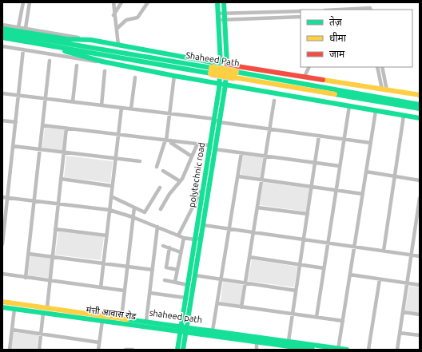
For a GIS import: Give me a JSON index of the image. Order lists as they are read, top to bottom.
{
  "streets": {
    "main road": [
      "Shaheed Path",
      "polytechnic road",
      "मंत्ती आवास रोड",
      "shaheed path"
    ]
  },
  "crossings": [
    ["polytechnic road", "मंत्ती आवास रोड"],
    ["polytechnic road", "shaheed path"],
    ["मंत्ती आवास रोड", "shaheed path"]
  ],
  "legend": ["तेज़", "धीमा", "जाम"]
}
